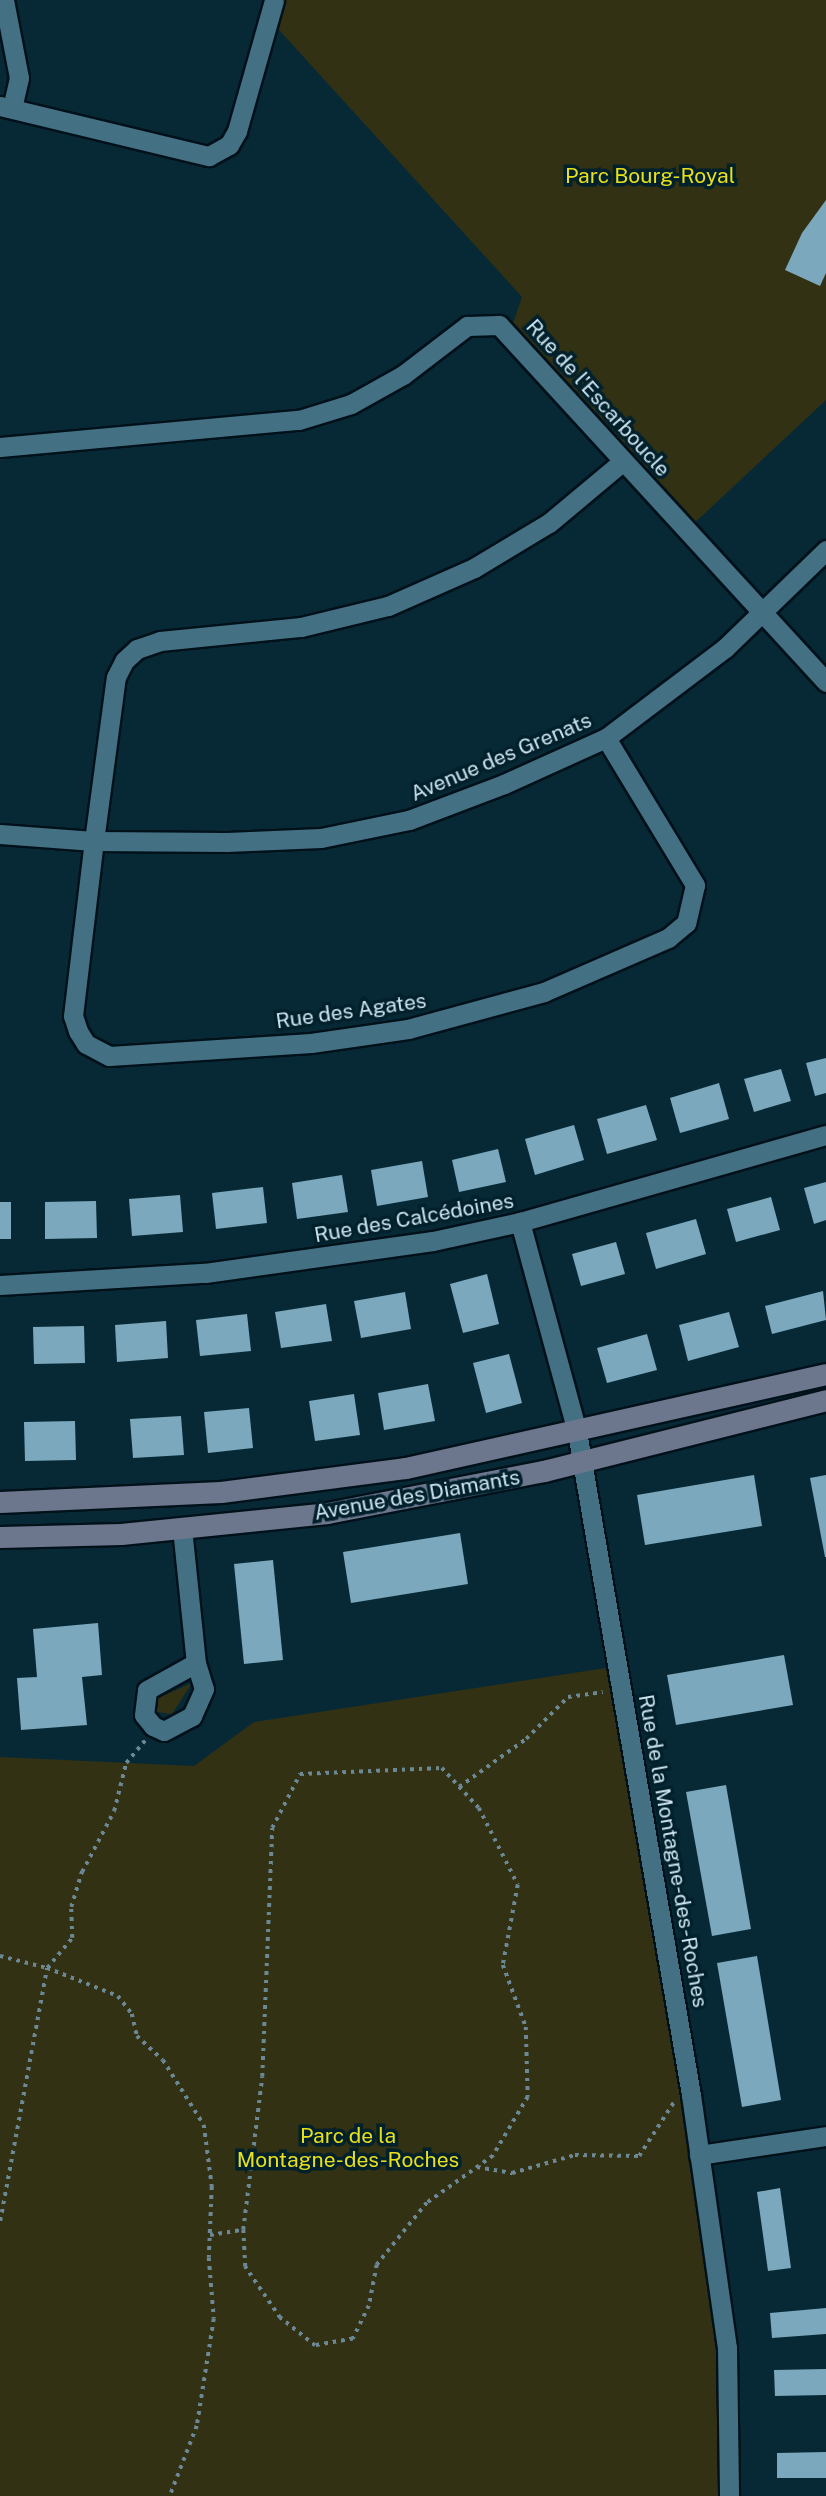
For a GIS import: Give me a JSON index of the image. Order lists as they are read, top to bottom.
{
  "streets": {
    "street": [
      "Rue de l'Escarboucle",
      "Avenue des Grenats",
      "Rue des Agates",
      "Rue des Calcédoines",
      "Avenue des Diamants",
      "Rue de la Montagne-des-Roches"
    ]
  },
  "crossings": [
    ["Rue de l'Escarboucle", "Avenue des Grenats"],
    ["Avenue des Grenats", "Rue des Agates"],
    ["Rue des Calcédoines", "Rue de la Montagne-des-Roches"],
    ["Avenue des Diamants", "Rue de la Montagne-des-Roches"]
  ],
  "parks": ["Parc Bourg-Royal", "Parc de la Montagne-des-Roches"]
}
